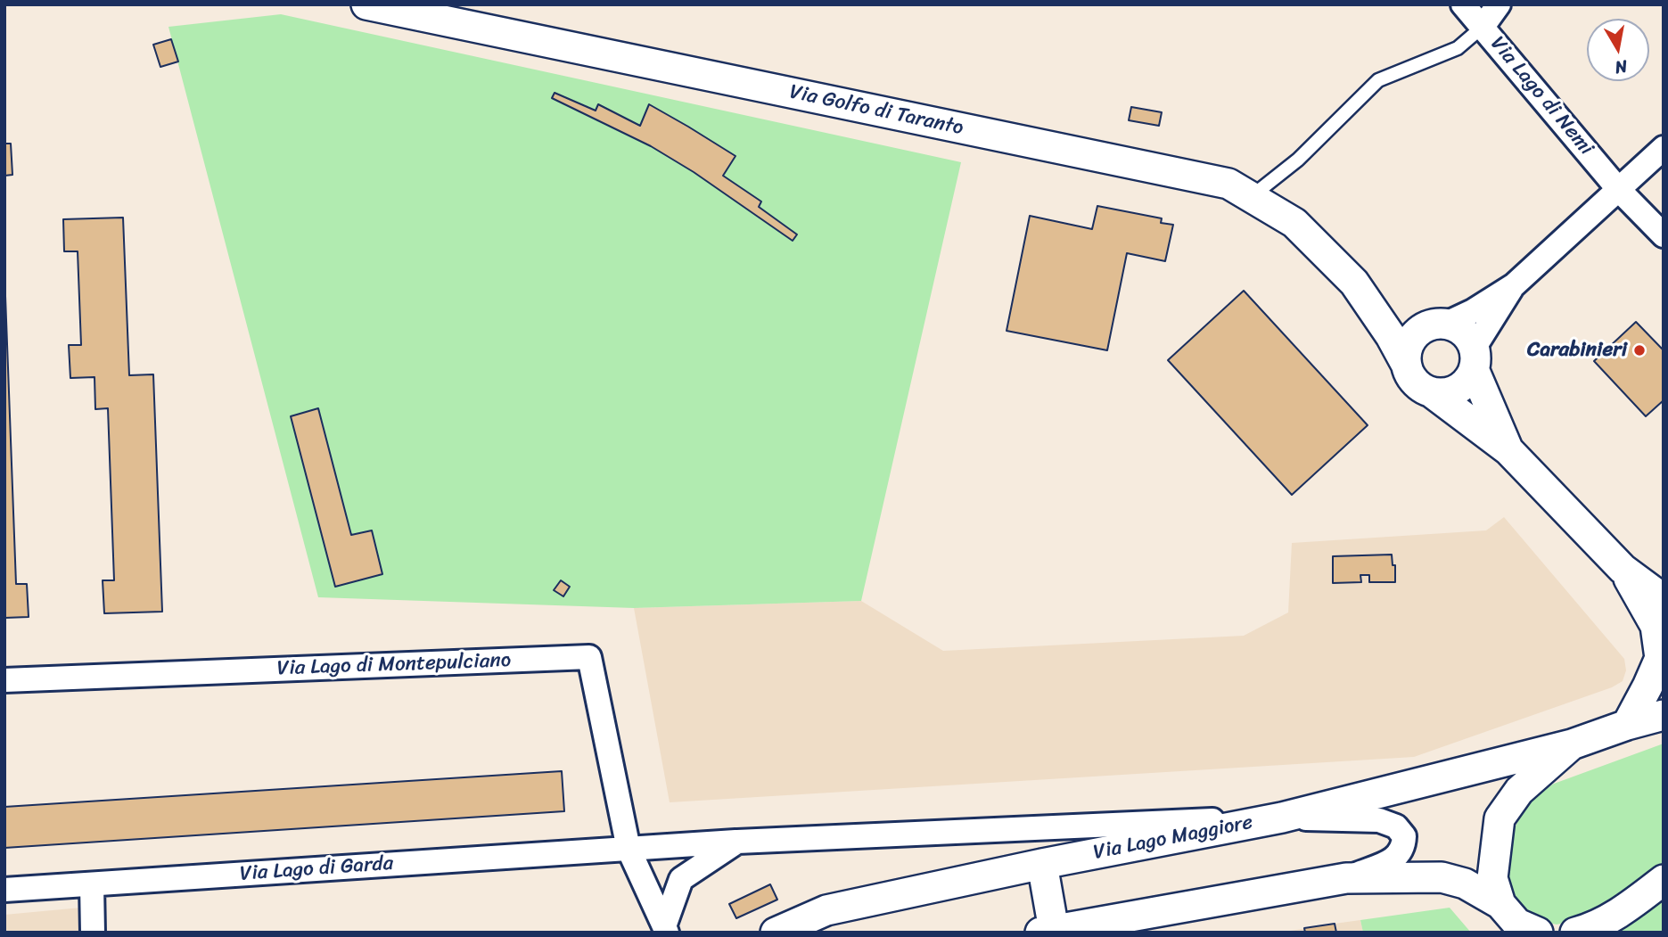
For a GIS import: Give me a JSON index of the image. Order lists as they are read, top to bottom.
{
  "streets": {
    "street": [
      "Via Lago di Nemi",
      "Via Golfo di Taranto",
      "Via Lago di Montepulciano",
      "Via Lago Maggiore",
      "Via Lago di Garda"
    ]
  },
  "crossings": [
    ["Via Lago di Montepulciano", "Via Lago di Garda"],
    ["Via Lago Maggiore", "Via Lago di Garda"]
  ],
  "places": ["Carabinieri"],
  "north": "bottom"
}
